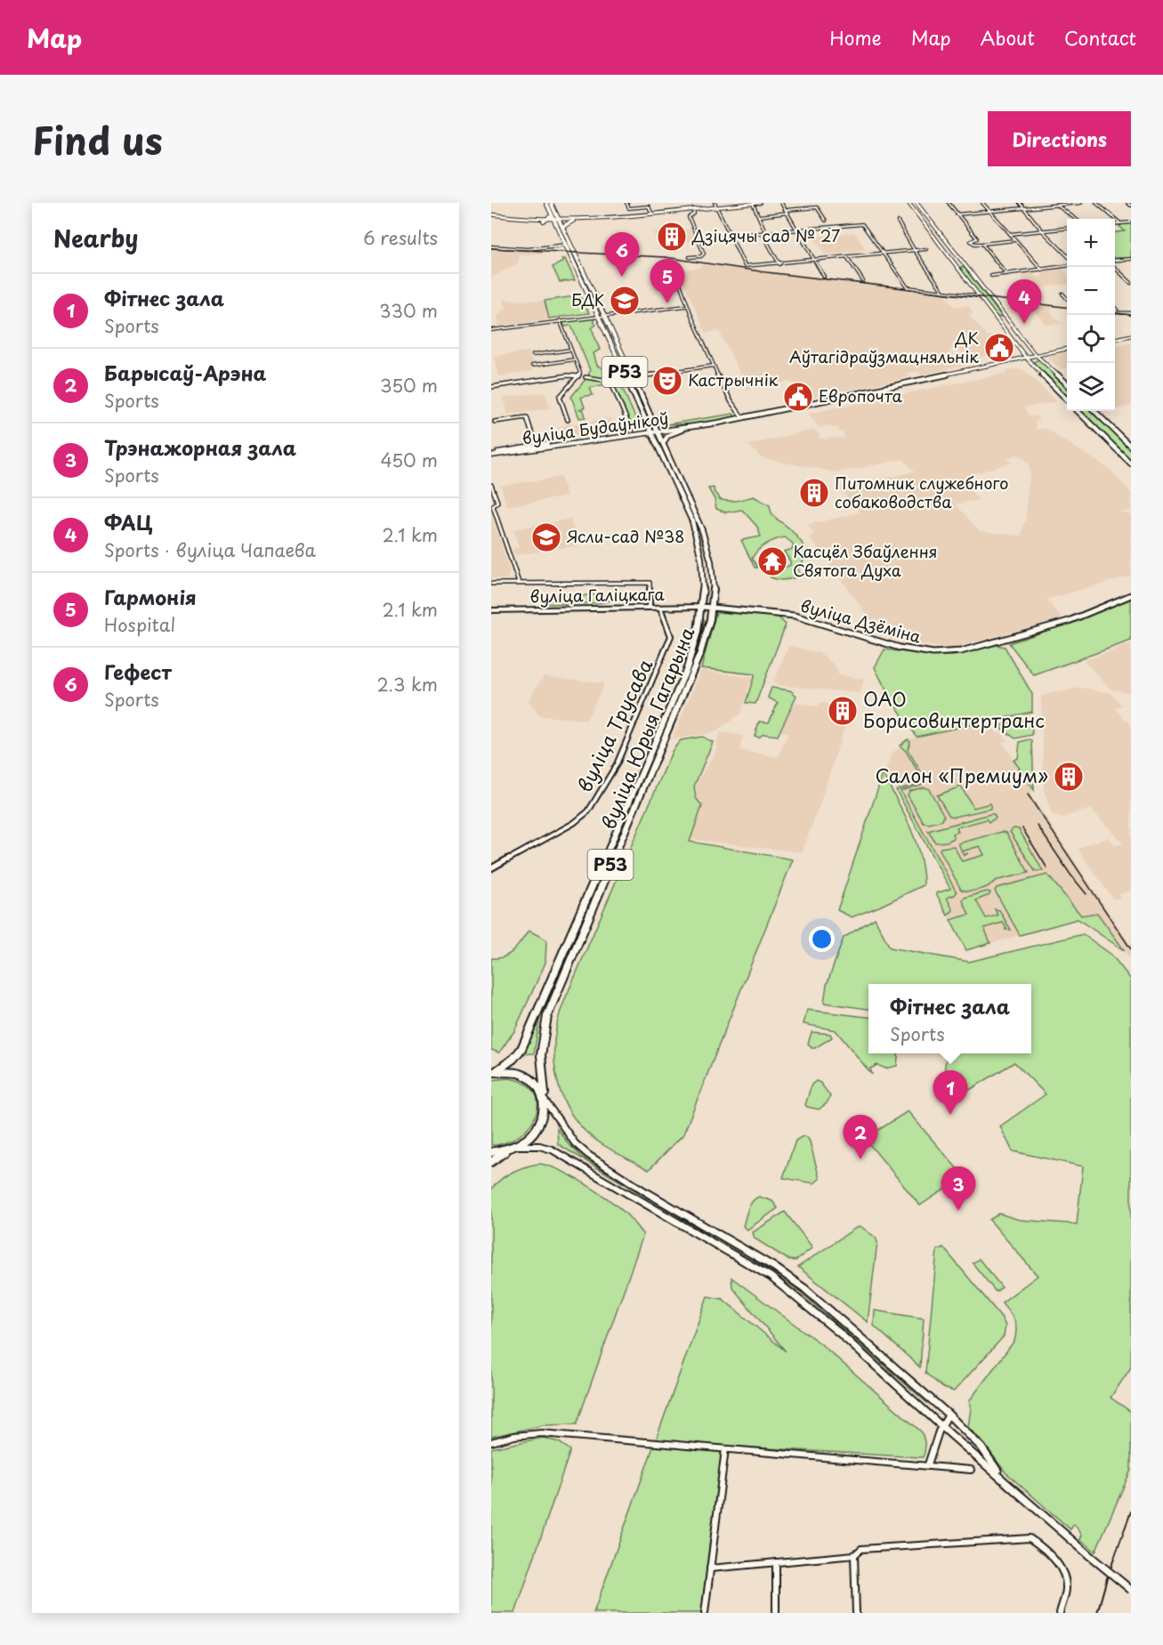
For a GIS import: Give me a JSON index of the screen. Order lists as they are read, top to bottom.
{
  "streets": {
    "main road": [
      "Р53",
      "вуліца Будаўнікоў",
      "вуліца Дзёміна",
      "вуліца Юрыя Гагарына"
    ],
    "street": ["вуліца Галіцкага", "вуліца Трусава"]
  },
  "crossings": [
    ["вуліца Будаўнікоў", "вуліца Юрыя Гагарына"],
    ["вуліца Галіцкага", "вуліца Дзёміна"],
    ["вуліца Галіцкага", "вуліца Трусава"],
    ["вуліца Галіцкага", "вуліца Юрыя Гагарына"],
    ["вуліца Дзёміна", "вуліца Юрыя Гагарына"]
  ],
  "places": {
    "building": [
      "Дзіцячы сад № 27",
      "Питомник служебного собаководства",
      "ОАО Борисовинтертранс",
      "Салон «Премиум»"
    ],
    "school or university": ["БДК", "Ясли-сад №38"],
    "public building": ["ДК Аўтагідраўзмацняльнік", "Европочта"],
    "theatre": ["Кастрычнік"],
    "temple": ["Касцёл Збаўлення Святога Духа"]
  },
  "page": {
    "header": "Map",
    "nav": [
      "Home",
      "Map",
      "About",
      "Contact"
    ],
    "title": "Find us",
    "buttons": "Directions",
    "heading": ["Nearby", "6 results"],
    "map_buttons": ["+", "−"],
    "pins": [
      "6",
      "5",
      "4",
      "1",
      "2",
      "3"
    ],
    "list": [
      {
        "mark": "1",
        "name": "Фітнес зала",
        "note": "Sports",
        "value": "330 m"
      },
      {
        "mark": "2",
        "name": "Барысаў-Арэна",
        "note": "Sports",
        "value": "350 m"
      },
      {
        "mark": "3",
        "name": "Трэнажорная зала",
        "note": "Sports",
        "value": "450 m"
      },
      {
        "mark": "4",
        "name": "ФАЦ",
        "note": "Sports · вуліца Чапаева",
        "value": "2.1 km"
      },
      {
        "mark": "5",
        "name": "Гармонія",
        "note": "Hospital",
        "value": "2.1 km"
      },
      {
        "mark": "6",
        "name": "Гефест",
        "note": "Sports",
        "value": "2.3 km"
      }
    ],
    "popup": ["Фітнес зала", "Sports"]
  }
}
